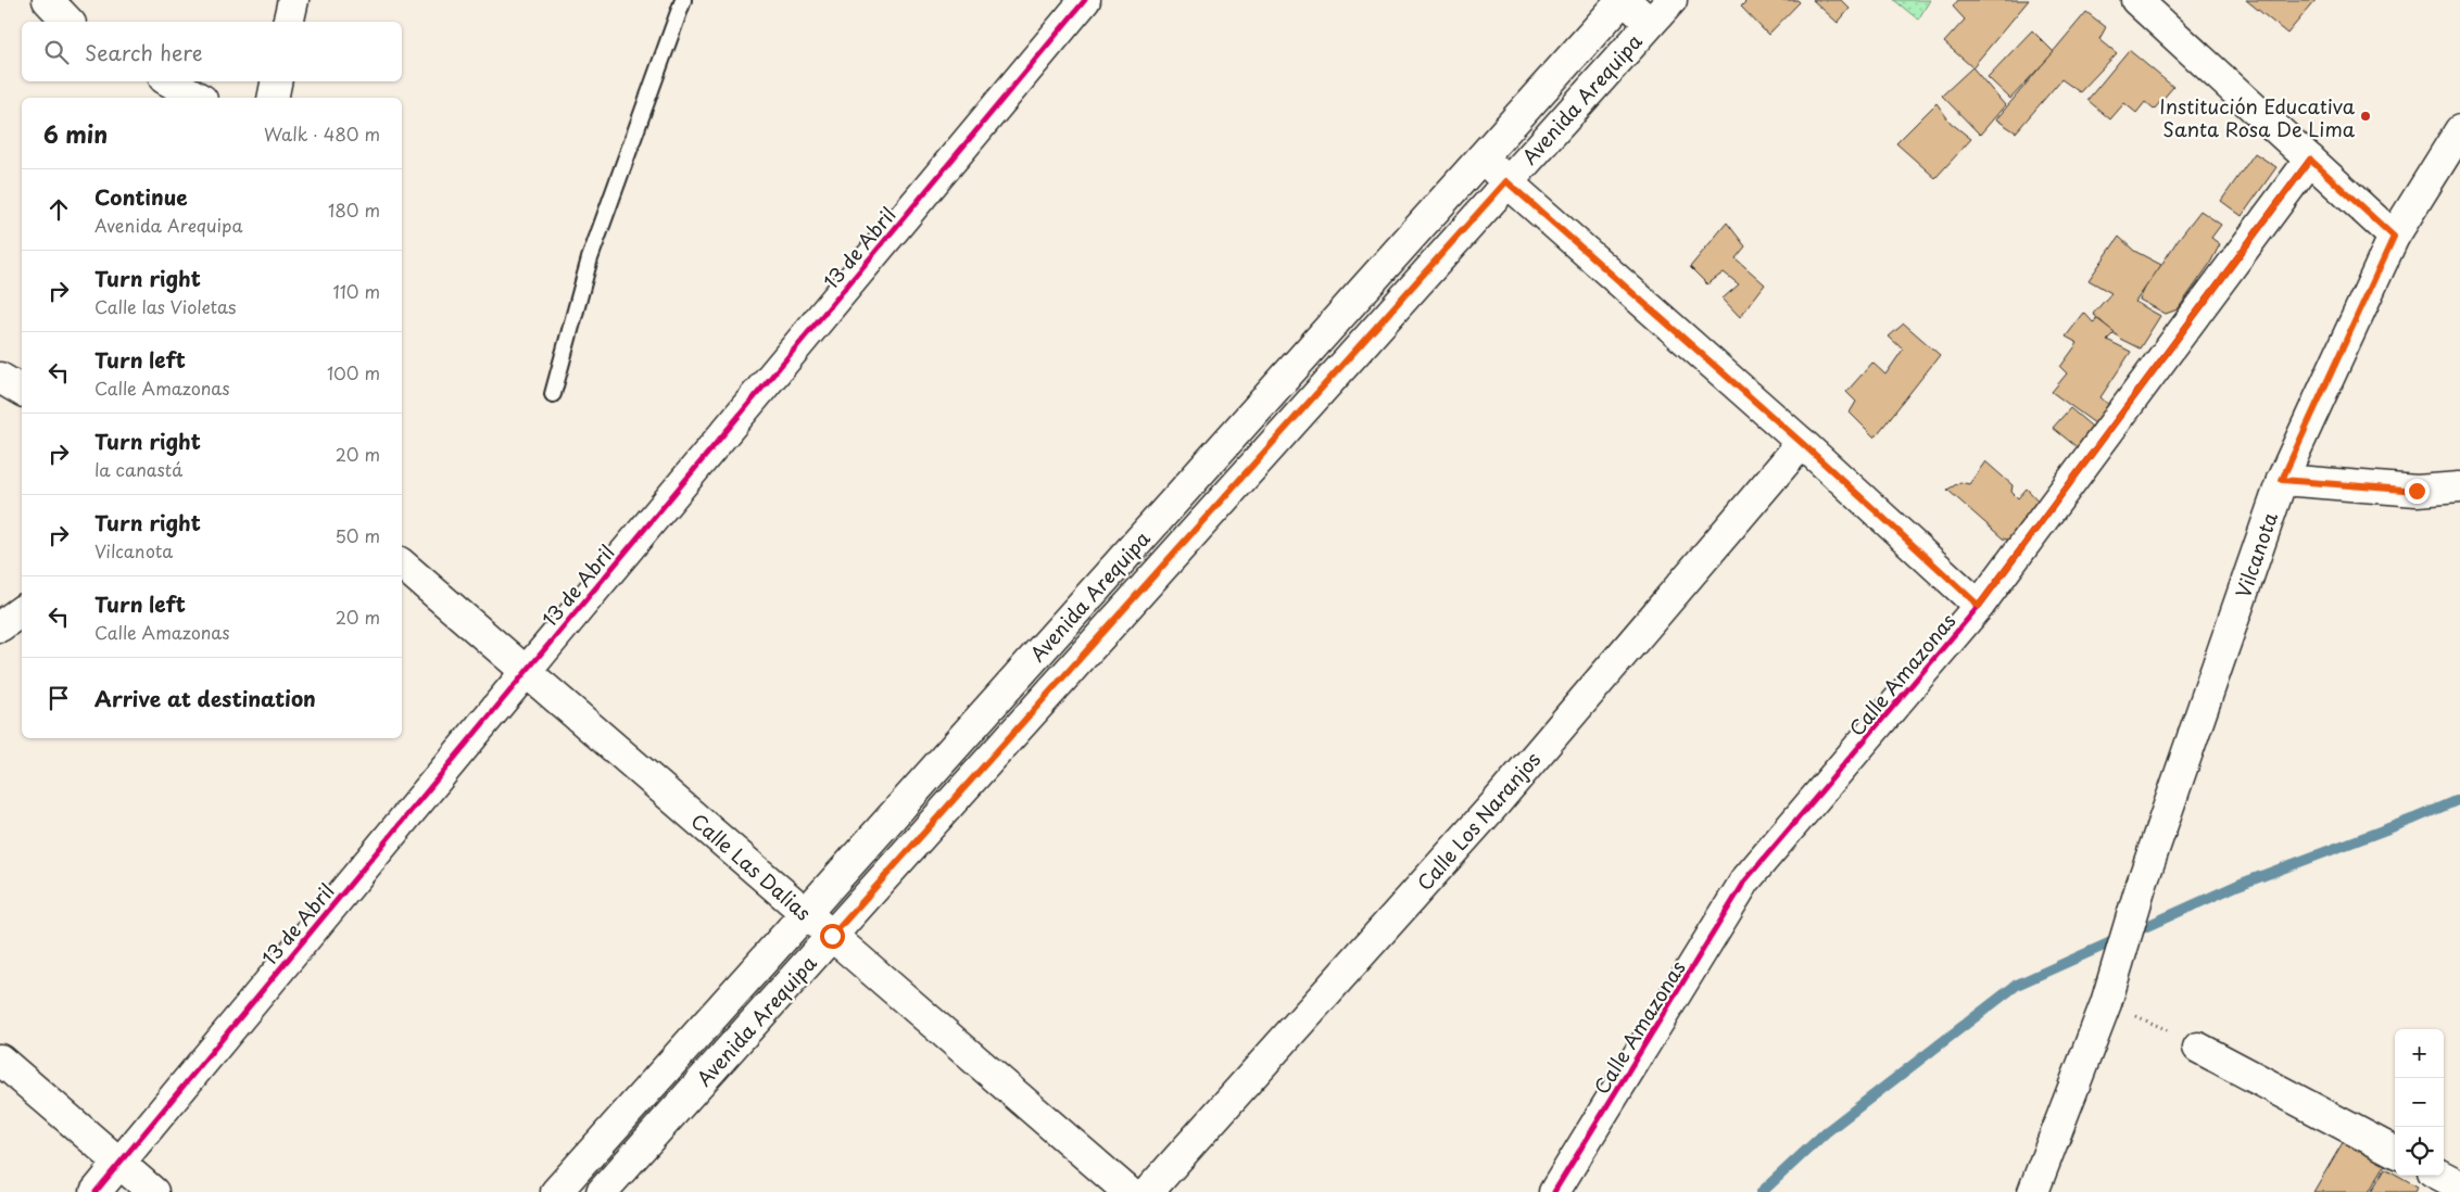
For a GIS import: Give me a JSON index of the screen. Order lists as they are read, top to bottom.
{
  "streets": {
    "street": [
      "Avenida Arequipa",
      "13 de Abril",
      "Vilcanota",
      "Calle Amazonas",
      "Calle Los Naranjos",
      "Calle Las Dalias"
    ]
  },
  "crossings": [
    ["Avenida Arequipa", "Calle Las Dalias"],
    ["13 de Abril", "Calle Las Dalias"]
  ],
  "places": ["Institución Educativa Santa Rosa De Lima"],
  "page": {
    "search": "Search here",
    "heading": ["6 min", "Walk · 480 m"],
    "list": [
      ["Continue", "Avenida Arequipa", "180 m"],
      ["Turn right", "Calle las Violetas", "110 m"],
      ["Turn left", "Calle Amazonas", "100 m"],
      ["Turn right", "la canastá", "20 m"],
      ["Turn right", "Vilcanota", "50 m"],
      ["Turn left", "Calle Amazonas", "20 m"],
      "Arrive at destination"
    ],
    "map_buttons": ["+", "−"]
  }
}
